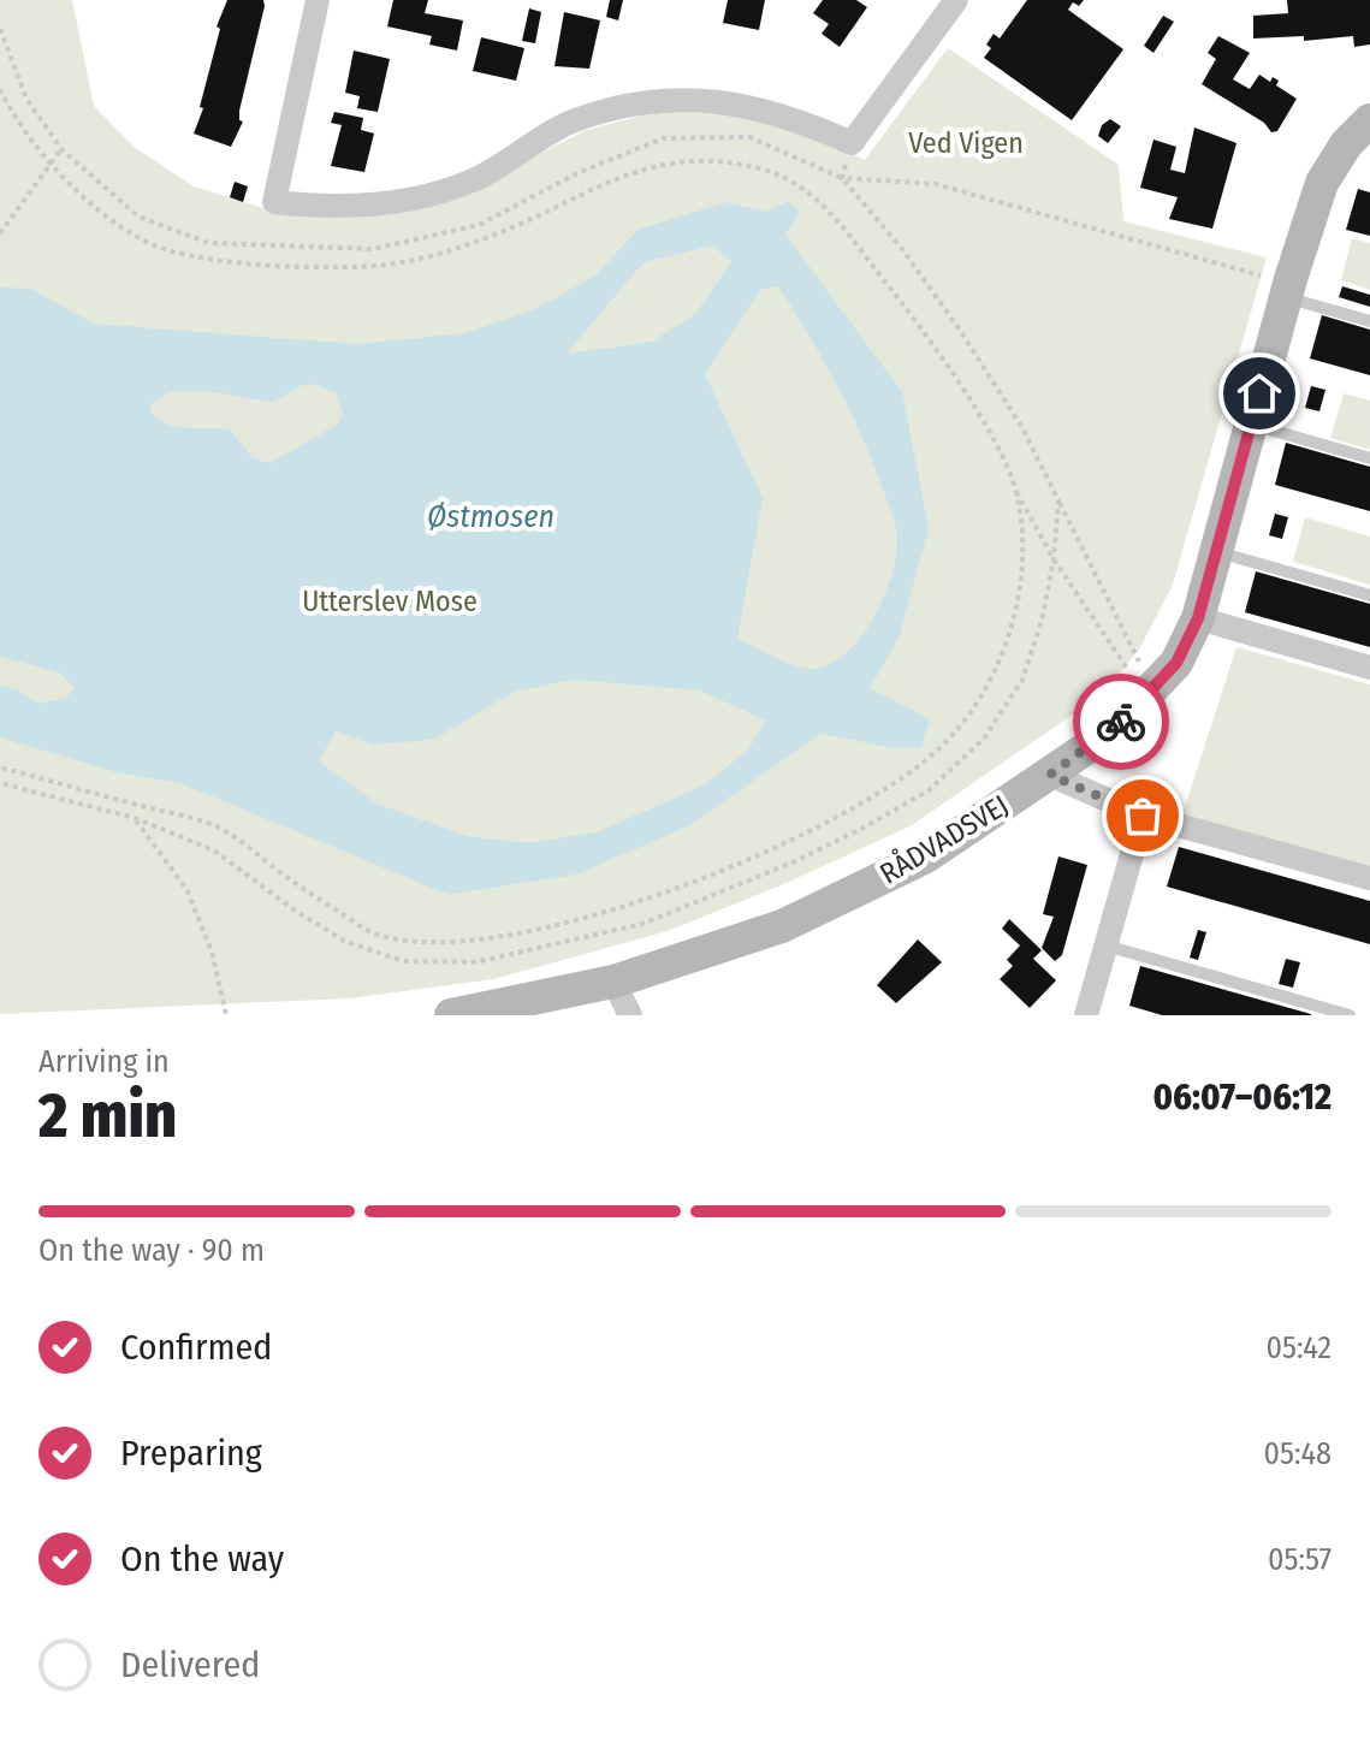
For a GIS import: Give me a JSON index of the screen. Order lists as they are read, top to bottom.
{
  "streets": {
    "street": ["RÅDVADSVEJ"]
  },
  "water": ["Østmosen"],
  "parks": ["Ved Vigen", "Utterslev Mose"],
  "page": {
    "heading": ["2 min", "Arriving in", "06:07–06:12"],
    "bar": "On the way · 90 m",
    "list": [
      ["Confirmed", "05:42"],
      ["Preparing", "05:48"],
      ["On the way", "05:57"],
      "Delivered"
    ]
  }
}
